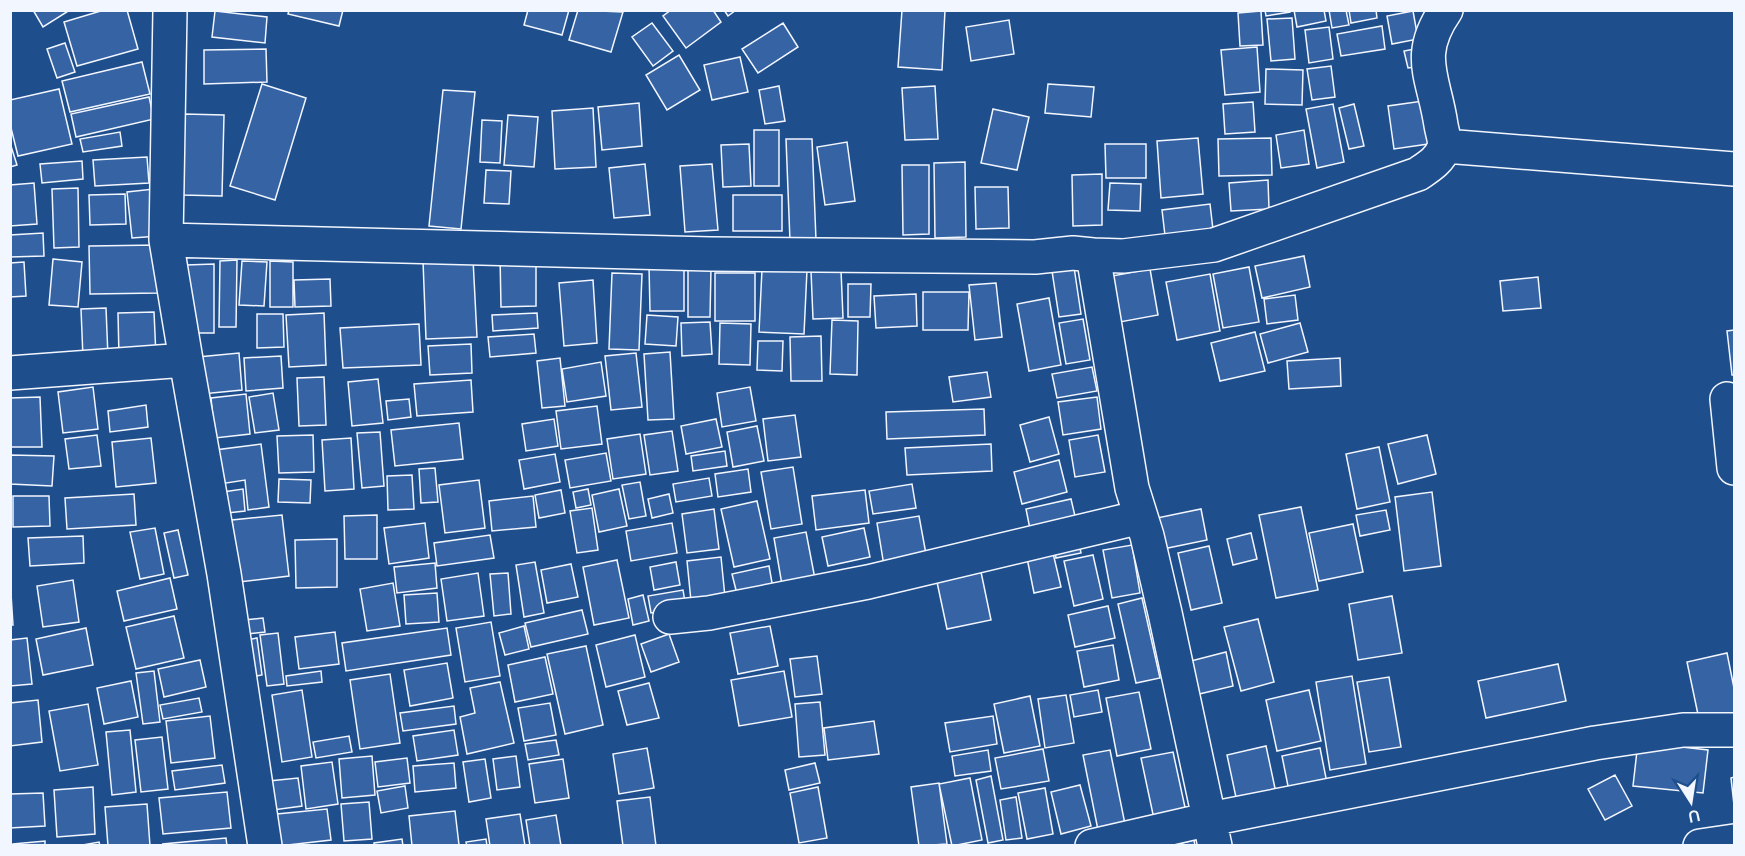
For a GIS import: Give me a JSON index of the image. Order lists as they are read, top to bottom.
{
  "north": "bottom"
}
